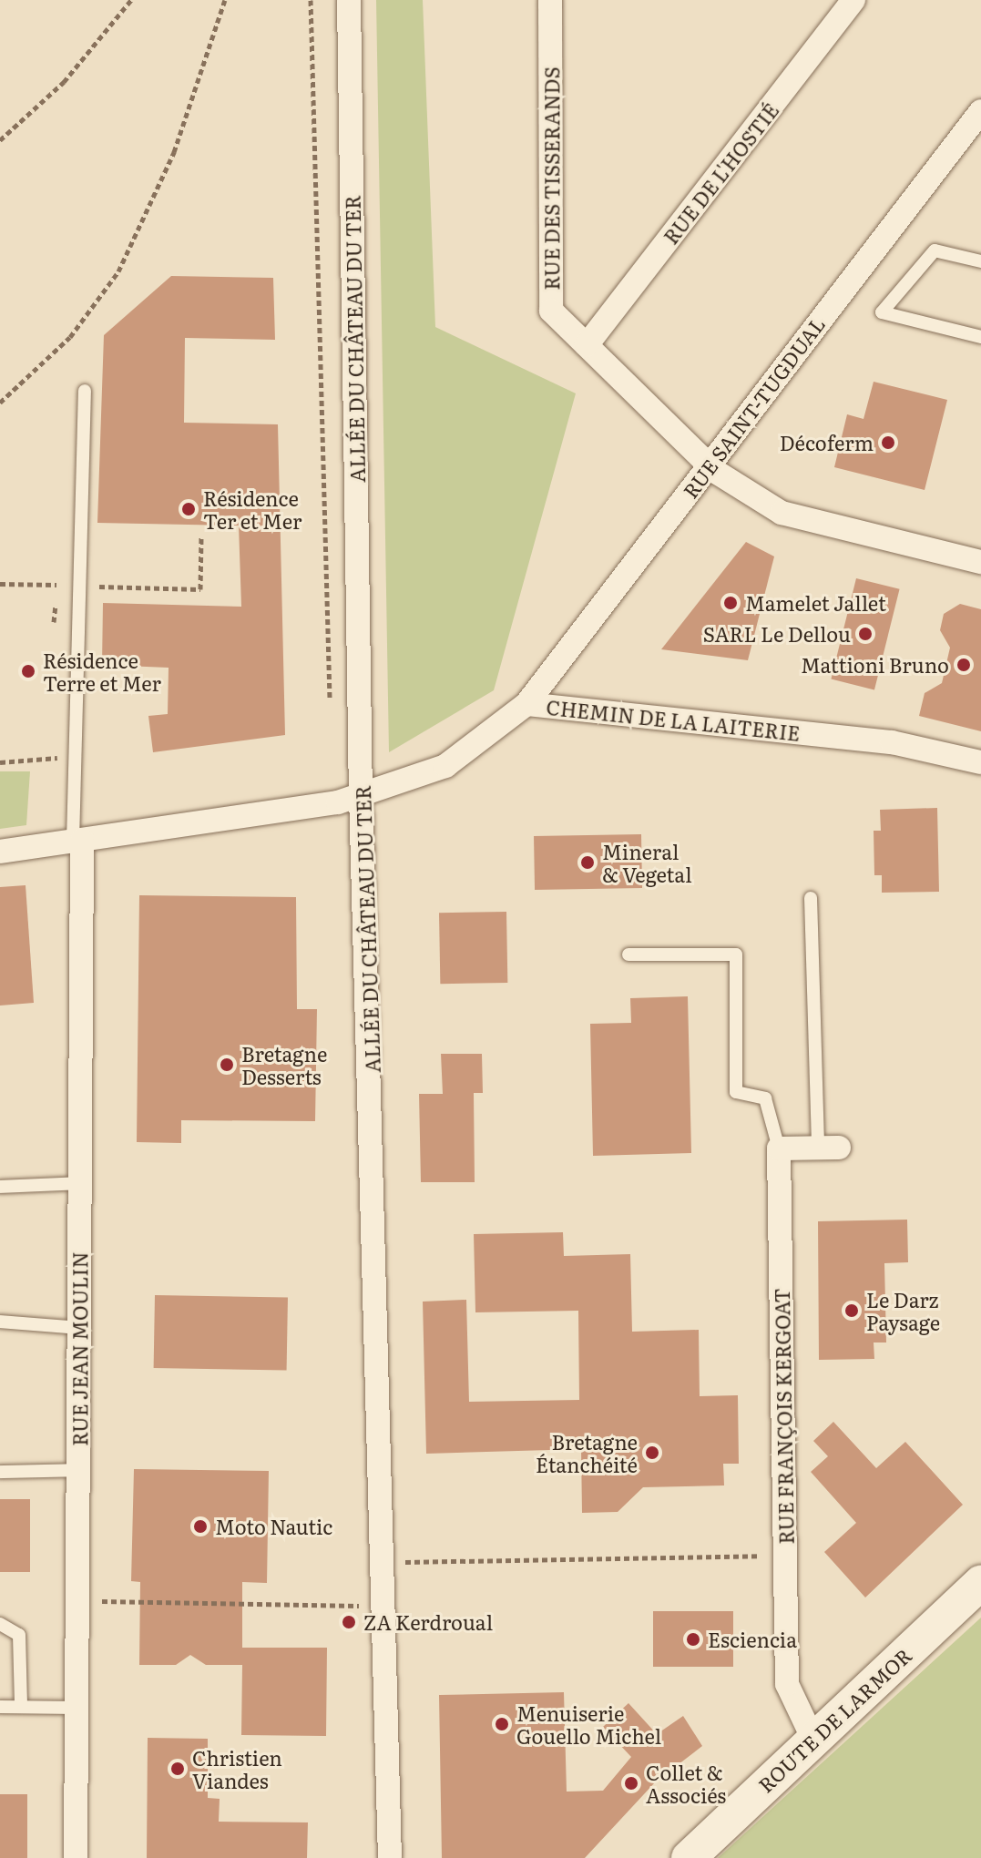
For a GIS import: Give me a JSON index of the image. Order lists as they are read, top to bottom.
{
  "streets": {
    "main road": ["ROUTE DE LARMOR"],
    "street": [
      "RUE DE L'HOSTIÉ",
      "RUE DES TISSERANDS",
      "ALLÉE DU CHÂTEAU DU TER",
      "RUE SAINT-TUGDUAL",
      "CHEMIN DE LA LAITERIE",
      "RUE JEAN MOULIN",
      "RUE FRANÇOIS KERGOAT"
    ]
  },
  "crossings": [
    ["RUE DE L'HOSTIÉ", "RUE DES TISSERANDS"],
    ["RUE DES TISSERANDS", "RUE SAINT-TUGDUAL"],
    ["ALLÉE DU CHÂTEAU DU TER", "CHEMIN DE LA LAITERIE"],
    ["RUE SAINT-TUGDUAL", "CHEMIN DE LA LAITERIE"],
    ["CHEMIN DE LA LAITERIE", "RUE JEAN MOULIN"],
    ["RUE FRANÇOIS KERGOAT", "ROUTE DE LARMOR"]
  ],
  "places": [
    "Décoferm",
    "Résidence Ter et Mer",
    "Mamelet Jallet",
    "SARL Le Dellou",
    "Mattioni Bruno",
    "Résidence Terre et Mer",
    "Mineral & Vegetal",
    "Bretagne Desserts",
    "Le Darz Paysage",
    "Bretagne Étanchéité",
    "Moto Nautic",
    "ZA Kerdroual",
    "Esciencia",
    "Menuiserie Gouello Michel",
    "Christien Viandes",
    "Collet & Associés"
  ]
}
